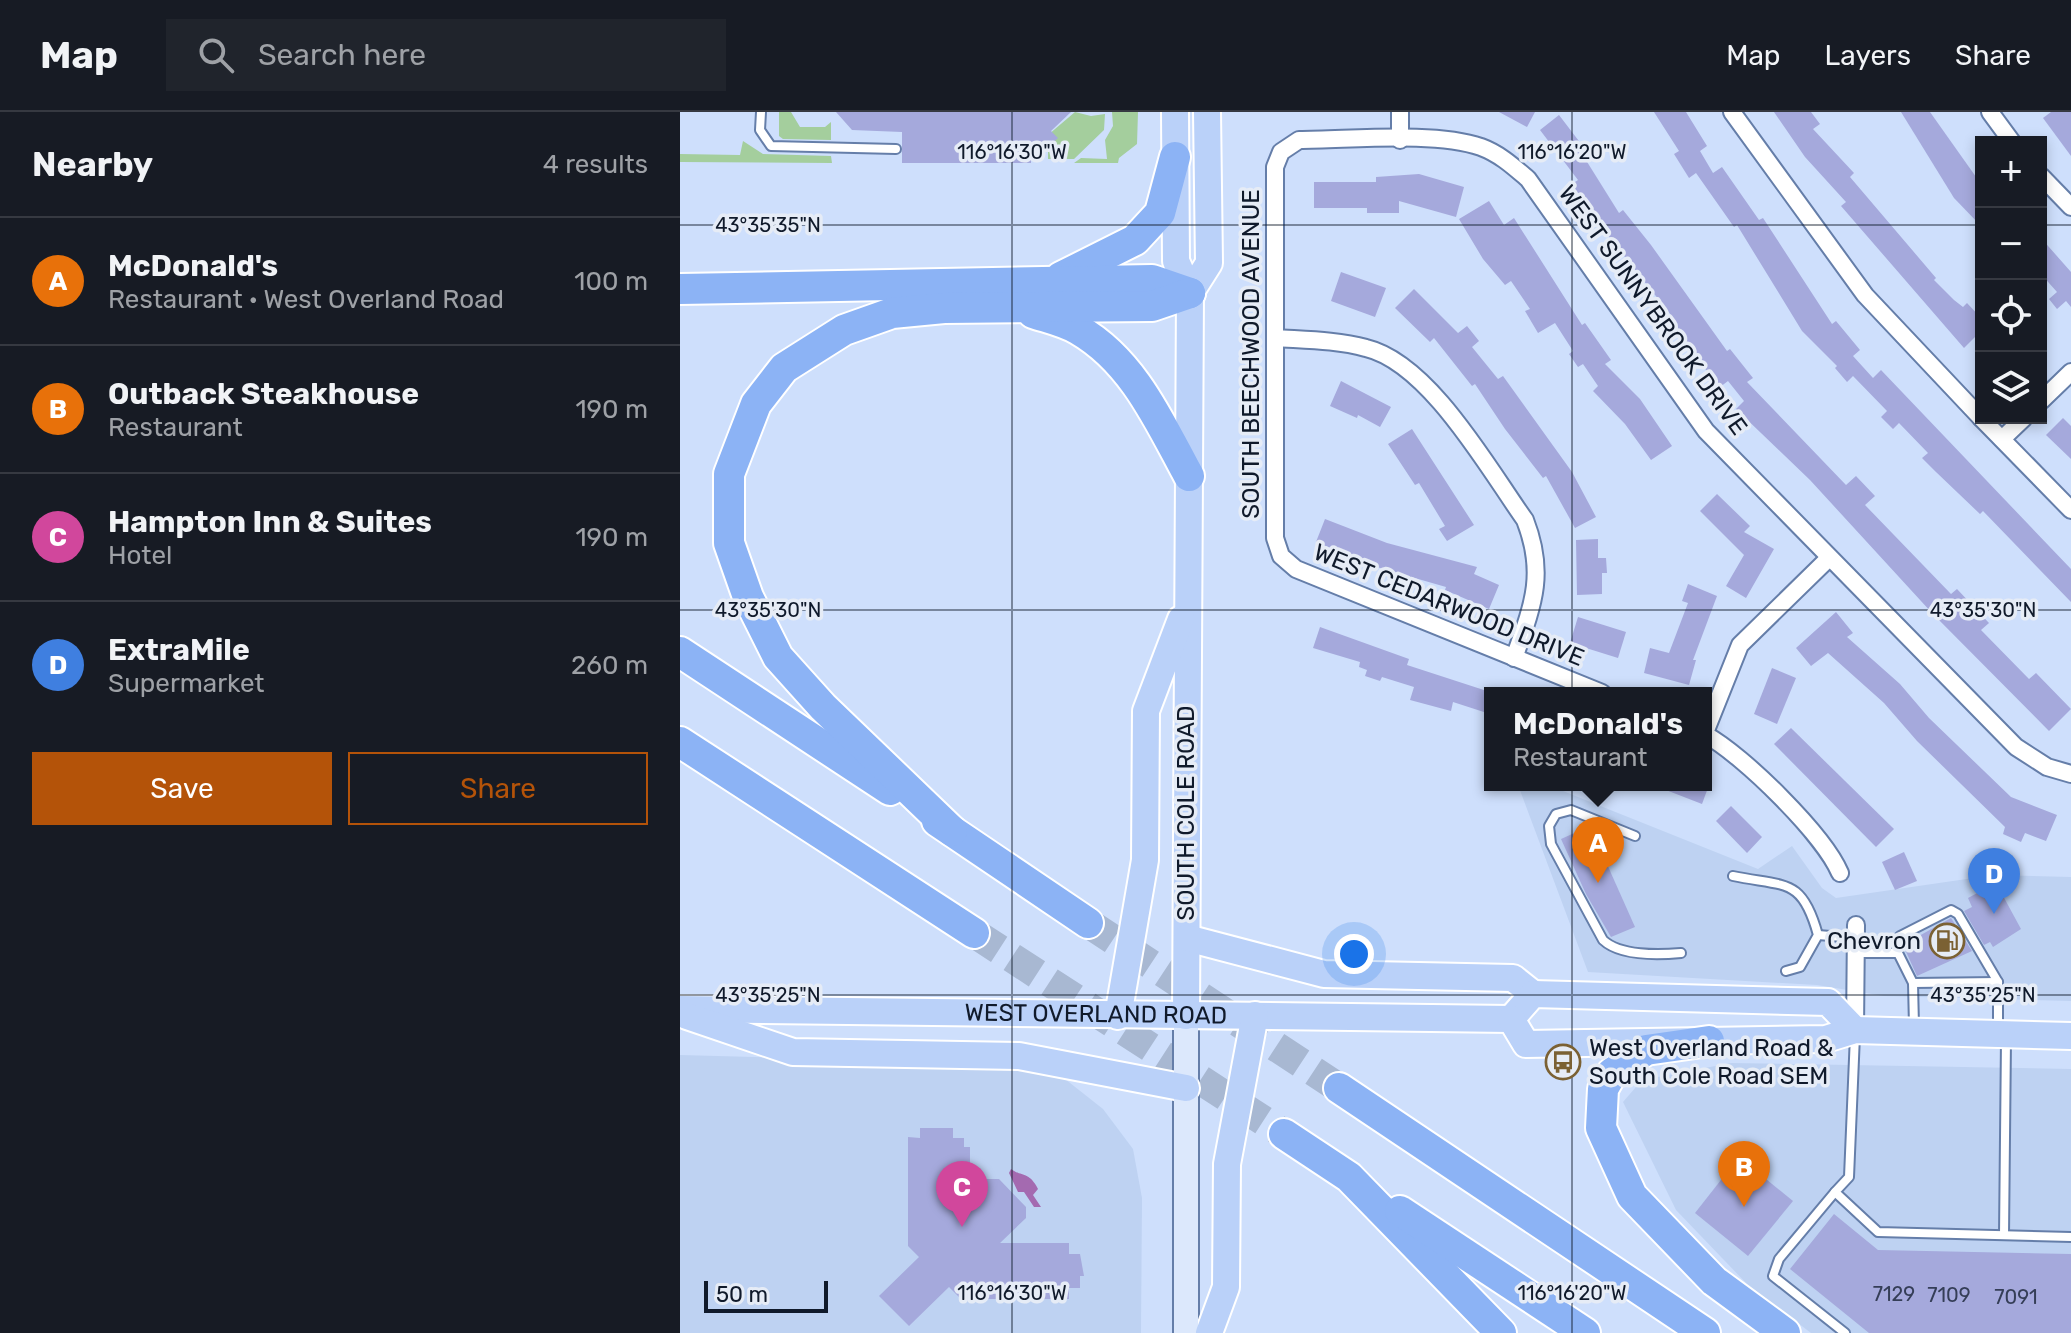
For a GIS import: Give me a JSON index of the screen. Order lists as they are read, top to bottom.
{
  "streets": {
    "main road": ["SOUTH COLE ROAD", "WEST OVERLAND ROAD"],
    "street": ["WEST SUNNYBROOK DRIVE", "SOUTH BEECHWOOD AVENUE", "WEST CEDARWOOD DRIVE"]
  },
  "crossings": [
    ["WEST SUNNYBROOK DRIVE", "SOUTH BEECHWOOD AVENUE"],
    ["SOUTH BEECHWOOD AVENUE", "WEST CEDARWOOD DRIVE"],
    ["SOUTH COLE ROAD", "WEST OVERLAND ROAD"]
  ],
  "places": {
    "fuel station": ["Chevron"],
    "bus stop": ["West Overland Road & South Cole Road SEM"]
  },
  "house_numbers": ["7129", "7109", "7091"],
  "scale_bar": "50 m",
  "page": {
    "header": "Map",
    "search": "Search here",
    "nav": ["Map", "Layers", "Share"],
    "heading": ["Nearby", "4 results"],
    "map_buttons": ["+", "−"],
    "list": [
      {
        "mark": "A",
        "name": "McDonald's",
        "note": "Restaurant · West Overland Road",
        "value": "100 m"
      },
      {
        "mark": "B",
        "name": "Outback Steakhouse",
        "note": "Restaurant",
        "value": "190 m"
      },
      {
        "mark": "C",
        "name": "Hampton Inn & Suites",
        "note": "Hotel",
        "value": "190 m"
      },
      {
        "mark": "D",
        "name": "ExtraMile",
        "note": "Supermarket",
        "value": "260 m"
      }
    ],
    "popup": ["McDonald's", "Restaurant"],
    "buttons": ["Save", "Share"],
    "pins": [
      "A",
      "D",
      "B",
      "C"
    ],
    "scale": "50 m"
  },
  "coordinates": [
    "116°16'30\"W",
    "116°16'20\"W",
    "43°35'35\"N",
    "43°35'30\"N",
    "43°35'25\"N"
  ]
}
